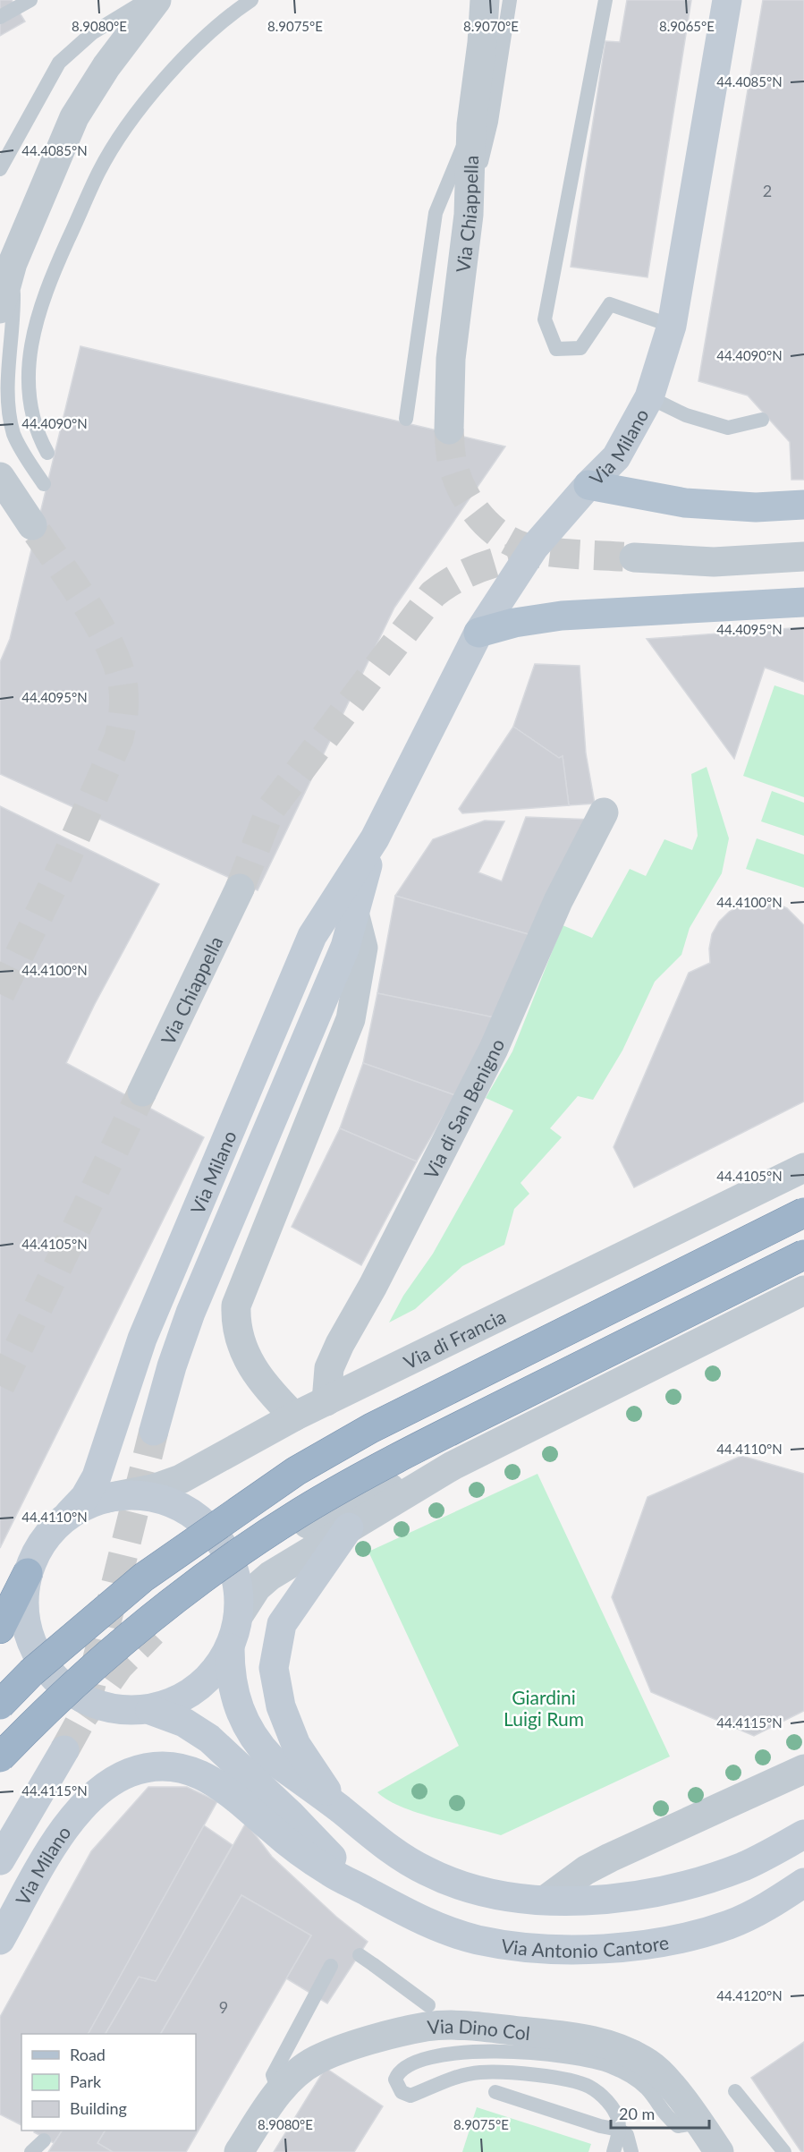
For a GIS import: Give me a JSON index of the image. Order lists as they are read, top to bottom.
{
  "streets": {
    "main road": ["Via Milano", "Via Antonio Cantore"],
    "street": [
      "Via Chiappella",
      "Via di San Benigno",
      "Via di Francia",
      "Via Dino Col"
    ]
  },
  "crossings": [
    ["Via Milano", "Via di Francia"],
    ["Via Milano", "Via Antonio Cantore"],
    ["Via di San Benigno", "Via di Francia"]
  ],
  "parks": ["Giardini Luigi Rum"],
  "house_numbers": ["2", "9"],
  "legend": ["Road", "Park", "Building"],
  "scale_bar": "20 m",
  "coordinates": [
    "8.9080°E",
    "8.9075°E",
    "8.9070°E",
    "8.9065°E",
    "44.4085°N",
    "44.4090°N",
    "44.4095°N",
    "44.4100°N",
    "44.4105°N",
    "44.4110°N",
    "44.4115°N",
    "44.4120°N"
  ]
}
